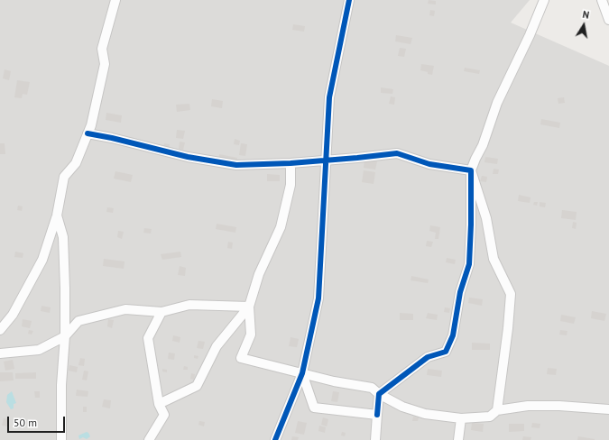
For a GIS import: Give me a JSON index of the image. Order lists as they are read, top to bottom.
{
  "scale_bar": "50 m",
  "north": "top"
}
